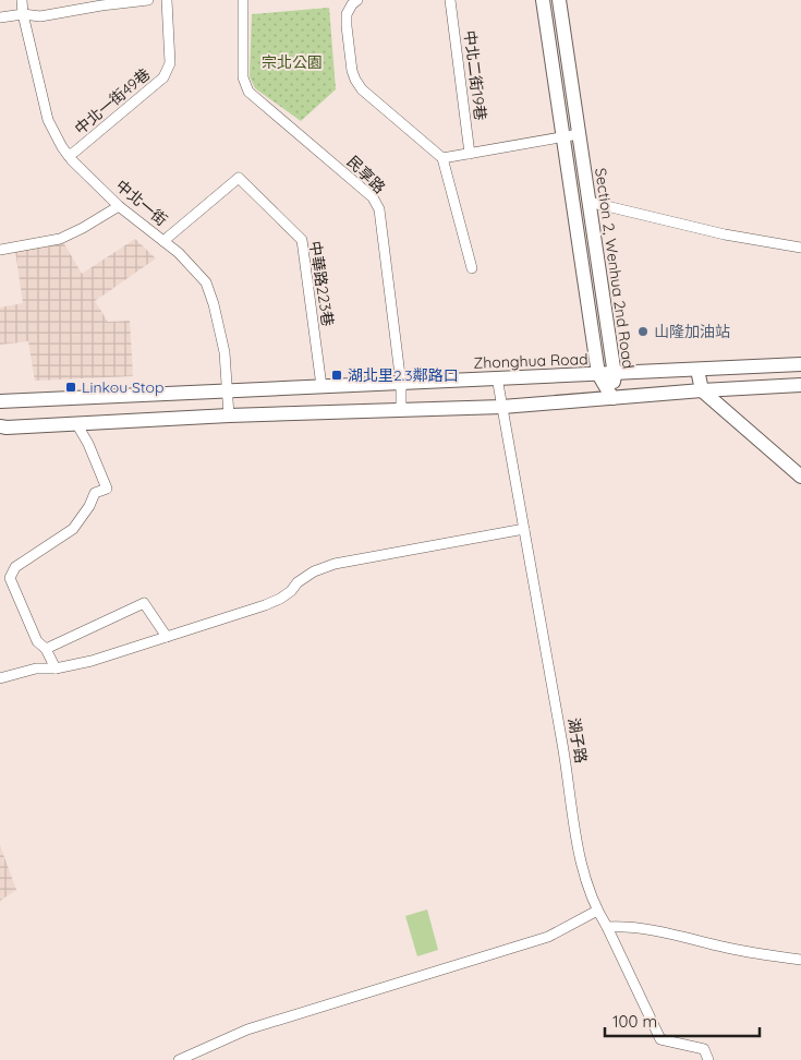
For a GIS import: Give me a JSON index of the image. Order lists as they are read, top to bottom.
{
  "streets": {
    "main road": ["Section 2, Wenhua 2nd Road", "Zhonghua Road"],
    "street": [
      "中北二街19巷",
      "中北一街49巷",
      "民享路",
      "中北一街",
      "中華路223巷",
      "湖子路"
    ]
  },
  "crossings": [
    ["中北一街49巷", "中北一街"],
    ["民享路", "Zhonghua Road"],
    ["中北一街", "中華路223巷"],
    ["中北一街", "Zhonghua Road"],
    ["Section 2, Wenhua 2nd Road", "Zhonghua Road"],
    ["中華路223巷", "Zhonghua Road"],
    ["Zhonghua Road", "湖子路"]
  ],
  "parks": ["宗北公園"],
  "places": {
    "other": ["山隆加油站"],
    "transit": ["湖北里2.3鄰路口", "Linkou Stop"]
  },
  "scale_bar": "100 m"
}
